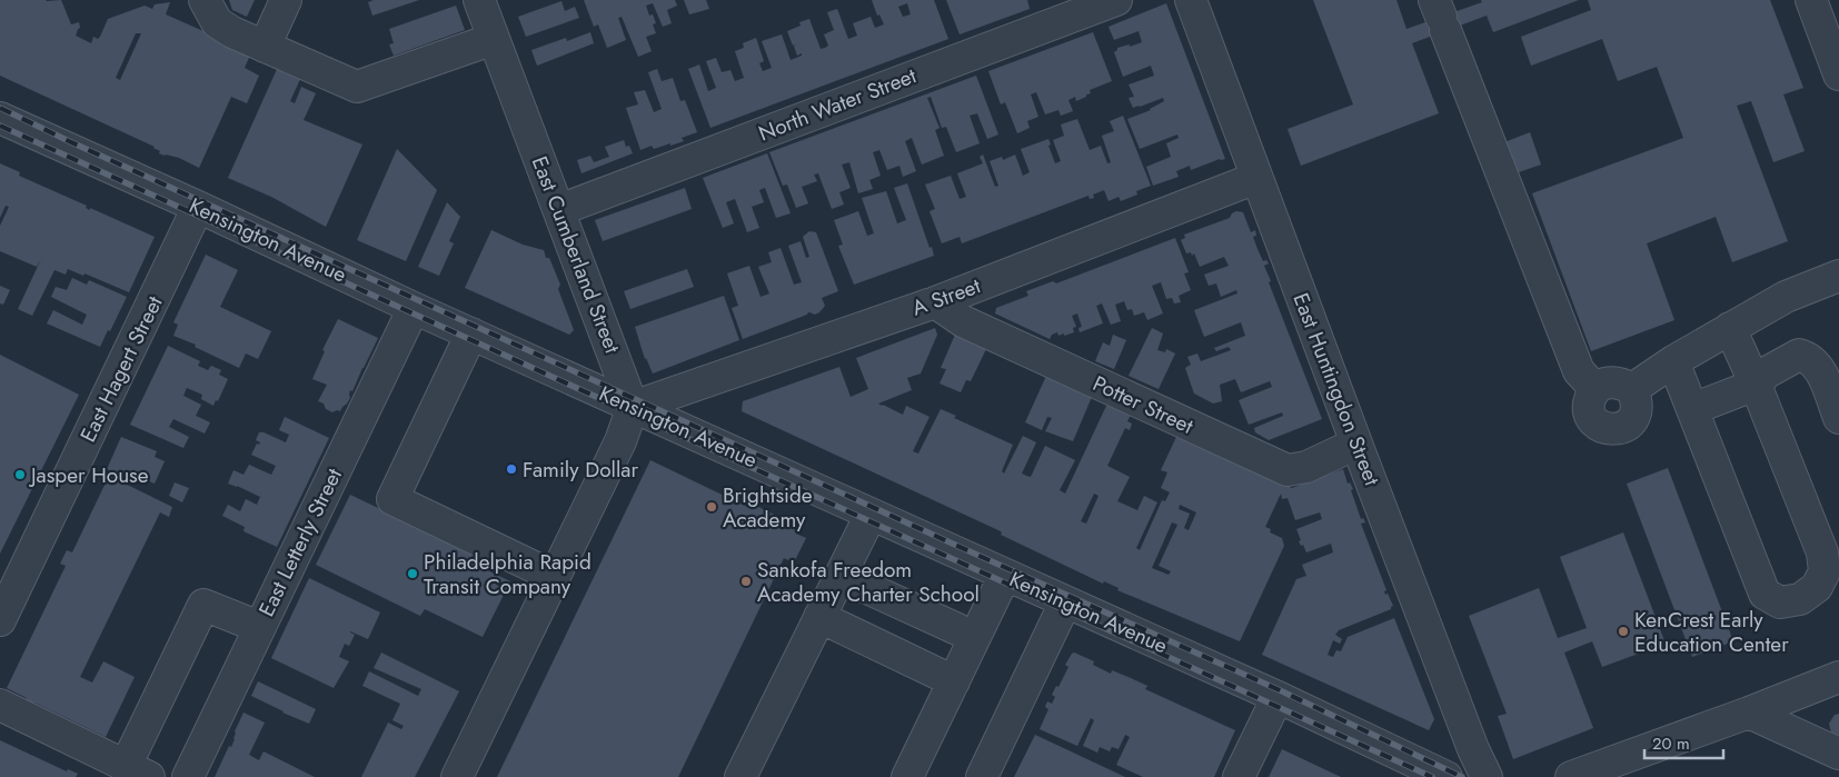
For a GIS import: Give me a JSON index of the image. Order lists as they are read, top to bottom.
{
  "streets": {
    "street": [
      "North Water Street",
      "Kensington Avenue",
      "East Cumberland Street",
      "A Street",
      "East Hagert Street",
      "East Huntingdon Street",
      "Potter Street",
      "East Letterly Street"
    ]
  },
  "crossings": [
    ["North Water Street", "East Cumberland Street"],
    ["Kensington Avenue", "East Cumberland Street"],
    ["Kensington Avenue", "A Street"],
    ["Kensington Avenue", "East Hagert Street"],
    ["Kensington Avenue", "East Letterly Street"],
    ["East Cumberland Street", "A Street"],
    ["A Street", "East Huntingdon Street"],
    ["A Street", "Potter Street"],
    ["East Huntingdon Street", "Potter Street"]
  ],
  "places": [
    "Family Dollar",
    "Jasper House",
    "Brightside Academy",
    "Philadelphia Rapid Transit Company",
    "Sankofa Freedom Academy Charter School",
    "KenCrest Early Education Center"
  ],
  "scale_bar": "20 m"
}
